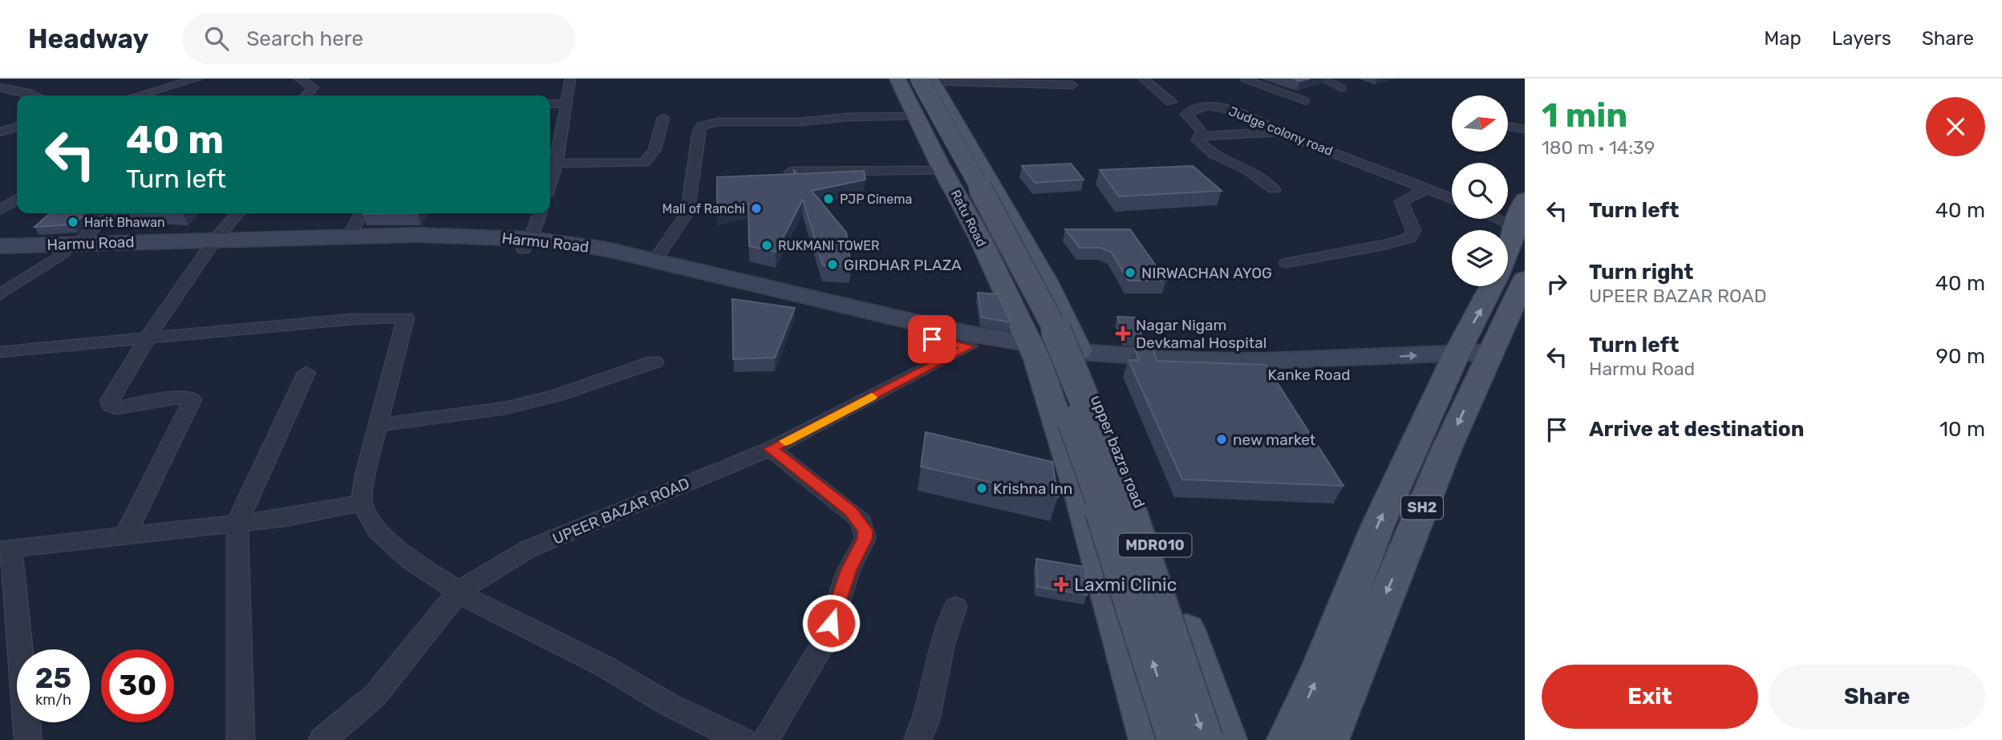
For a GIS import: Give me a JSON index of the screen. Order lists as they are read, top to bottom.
{
  "streets": {
    "main road": [
      "Ratu Road",
      "Harmu Road",
      "Kanke Road",
      "upper bazra road",
      "SH2",
      "MDR010"
    ],
    "street": ["Judge colony road", "UPEER BAZAR ROAD"]
  },
  "crossings": [
    ["Ratu Road", "Harmu Road"],
    ["Ratu Road", "Kanke Road"],
    ["Ratu Road", "MDR010"],
    ["Harmu Road", "Kanke Road"],
    ["Harmu Road", "UPEER BAZAR ROAD"],
    ["Harmu Road", "MDR010"],
    ["Kanke Road", "upper bazra road"],
    ["Kanke Road", "SH2"],
    ["Kanke Road", "MDR010"]
  ],
  "places": {
    "other": [
      "PJP Cinema",
      "Mall of Ranchi",
      "Harit Bhawan",
      "RUKMANI TOWER",
      "GIRDHAR PLAZA",
      "NIRWACHAN AYOG",
      "new market",
      "Krishna Inn"
    ],
    "health": ["Nagar Nigam Devkamal Hospital", "Laxmi Clinic"]
  },
  "north": "right",
  "page": {
    "header": "Headway",
    "search": "Search here",
    "nav": ["Map", "Layers", "Share"],
    "heading": ["1 min", "180 m · 14:39"],
    "turn": ["40 m", "Turn left"],
    "list": [
      {
        "name": "Turn left",
        "value": "40 m"
      },
      {
        "name": "Turn right",
        "note": "UPEER BAZAR ROAD",
        "value": "40 m"
      },
      {
        "name": "Turn left",
        "note": "Harmu Road",
        "value": "90 m"
      },
      {
        "name": "Arrive at destination",
        "value": "10 m"
      }
    ],
    "speed": "25 km/h",
    "limit": "30",
    "buttons": ["Exit", "Share"]
  }
}
